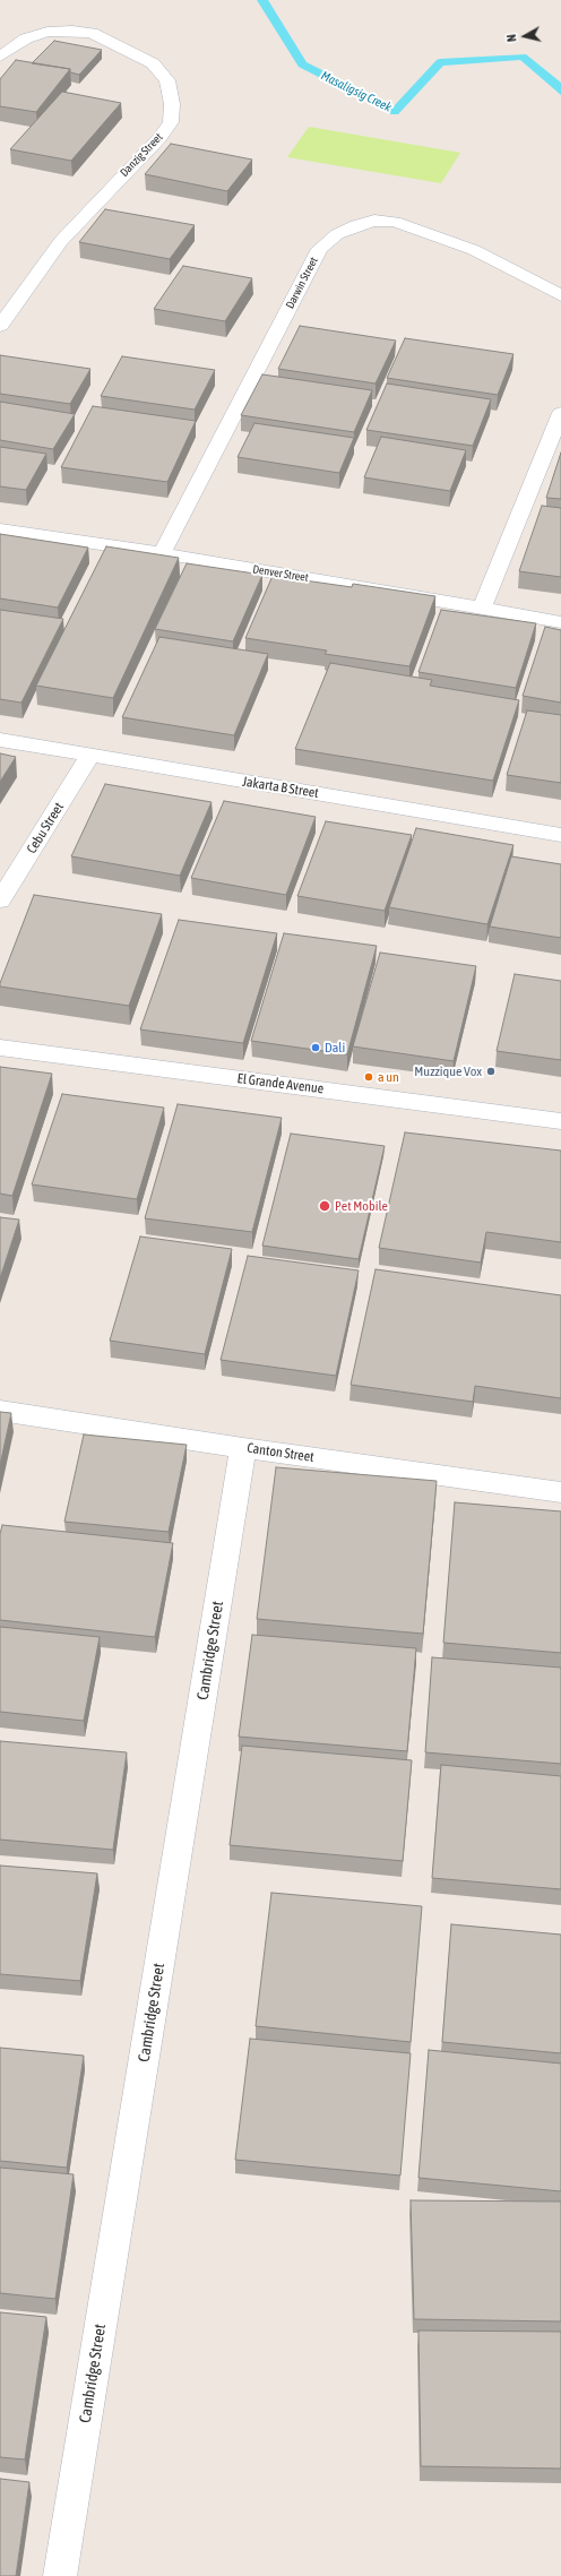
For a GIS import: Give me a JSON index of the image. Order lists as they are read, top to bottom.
{
  "streets": {
    "street": [
      "Danzig Street",
      "Darwin Street",
      "Denver Street",
      "Jakarta B Street",
      "Cebu Street",
      "El Grande Avenue",
      "Canton Street",
      "Cambridge Street"
    ]
  },
  "crossings": [
    ["Darwin Street", "Denver Street"],
    ["Jakarta B Street", "Cebu Street"],
    ["Canton Street", "Cambridge Street"]
  ],
  "water": ["Masaligsig Creek"],
  "places": [
    "Dali",
    "Muzzique Vox",
    "a un",
    "Pet Mobile"
  ],
  "north": "left"
}
